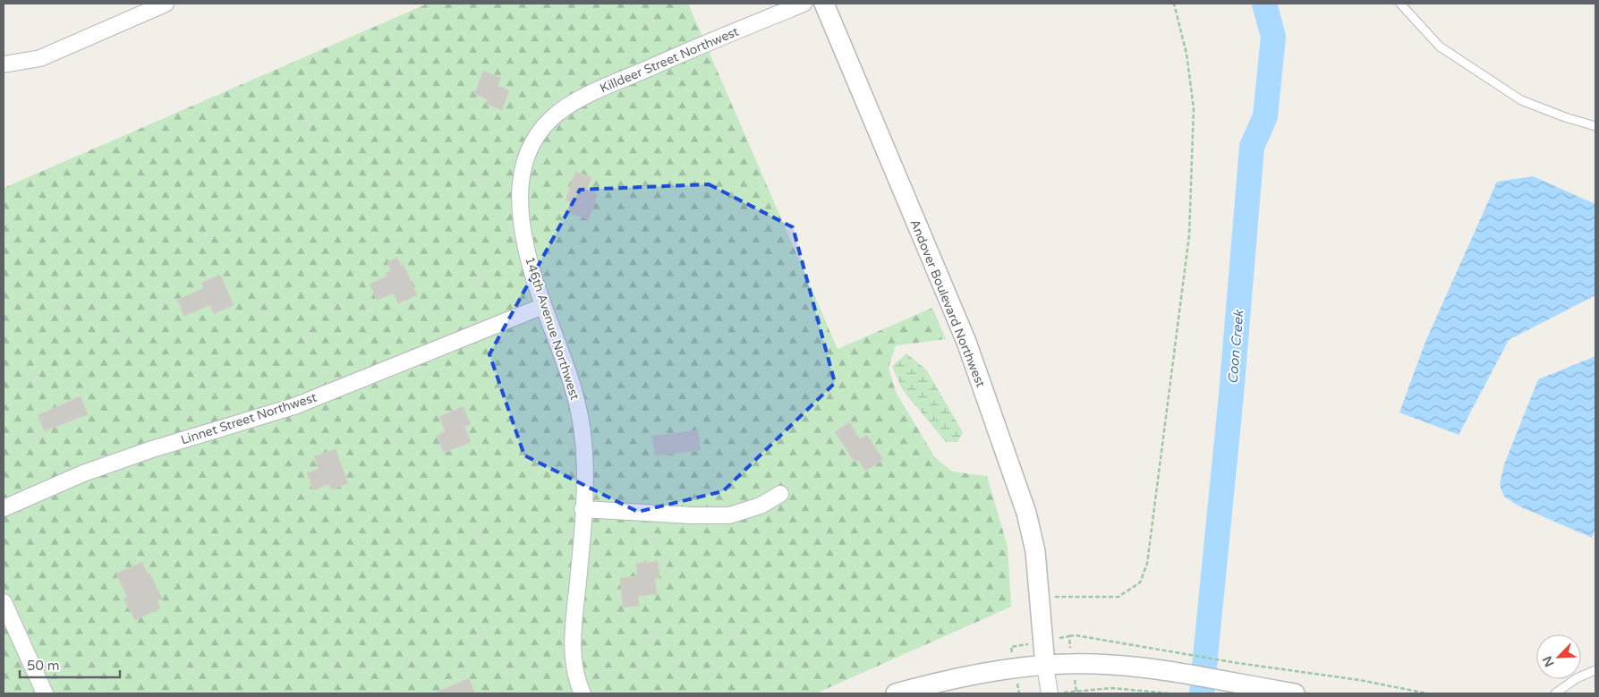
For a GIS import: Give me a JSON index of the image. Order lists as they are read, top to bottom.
{
  "streets": {
    "street": [
      "Killdeer Street Northwest",
      "Andover Boulevard Northwest",
      "146th Avenue Northwest",
      "Linnet Street Northwest"
    ]
  },
  "crossings": [
    ["Killdeer Street Northwest", "146th Avenue Northwest"],
    ["146th Avenue Northwest", "Linnet Street Northwest"]
  ],
  "water": ["Coon Creek"],
  "scale_bar": "50 m",
  "north": "bottom left"
}
